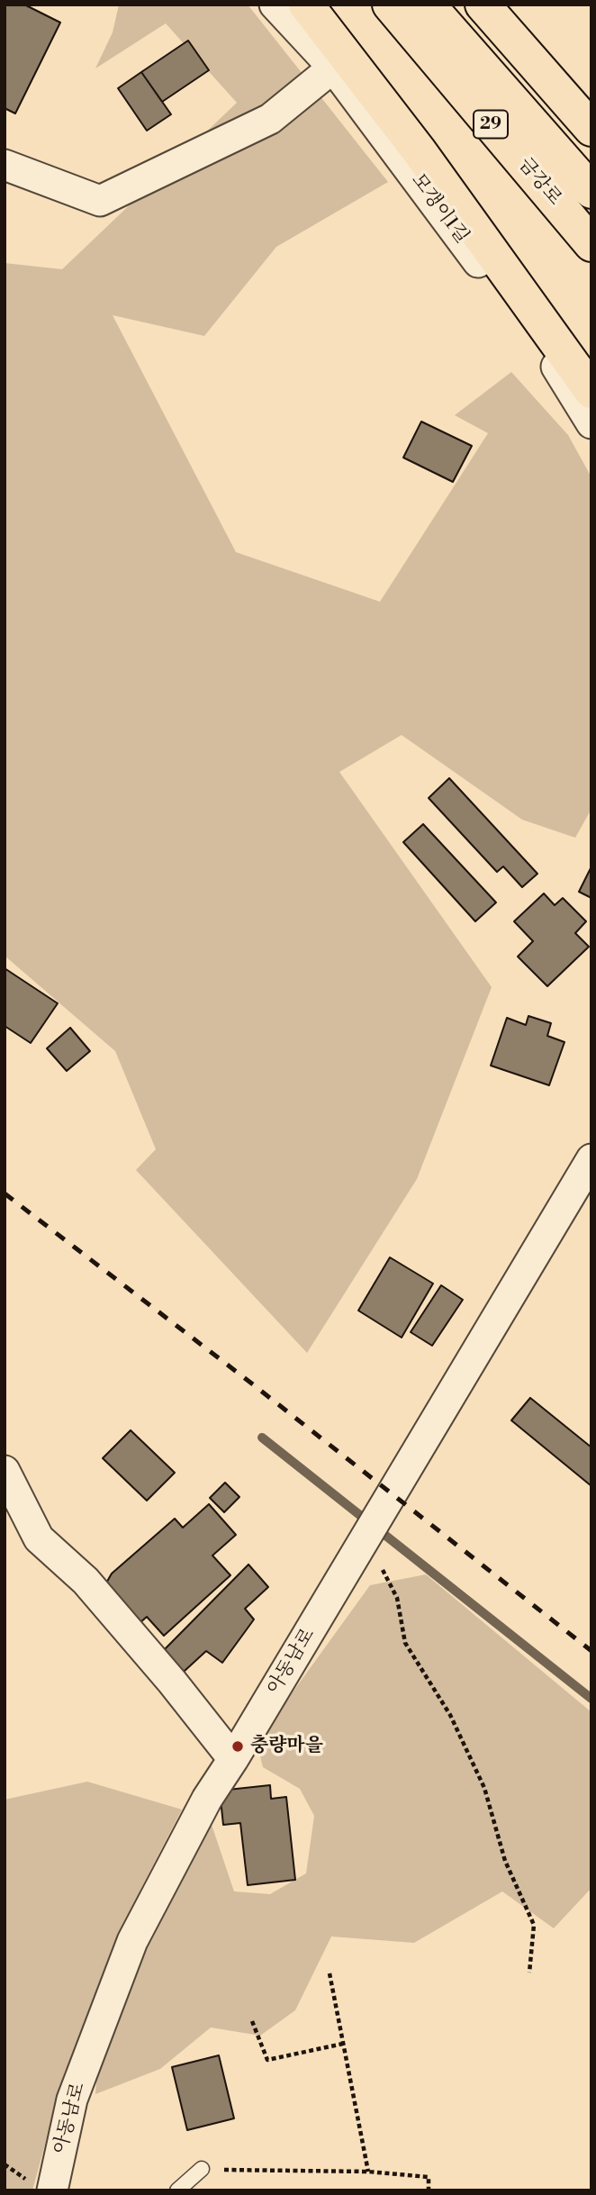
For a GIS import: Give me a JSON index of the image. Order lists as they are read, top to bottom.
{
  "streets": {
    "highway": ["29", "금강로"],
    "street": ["모갱이1길", "아동남로"]
  },
  "places": ["충량마을"]
}
